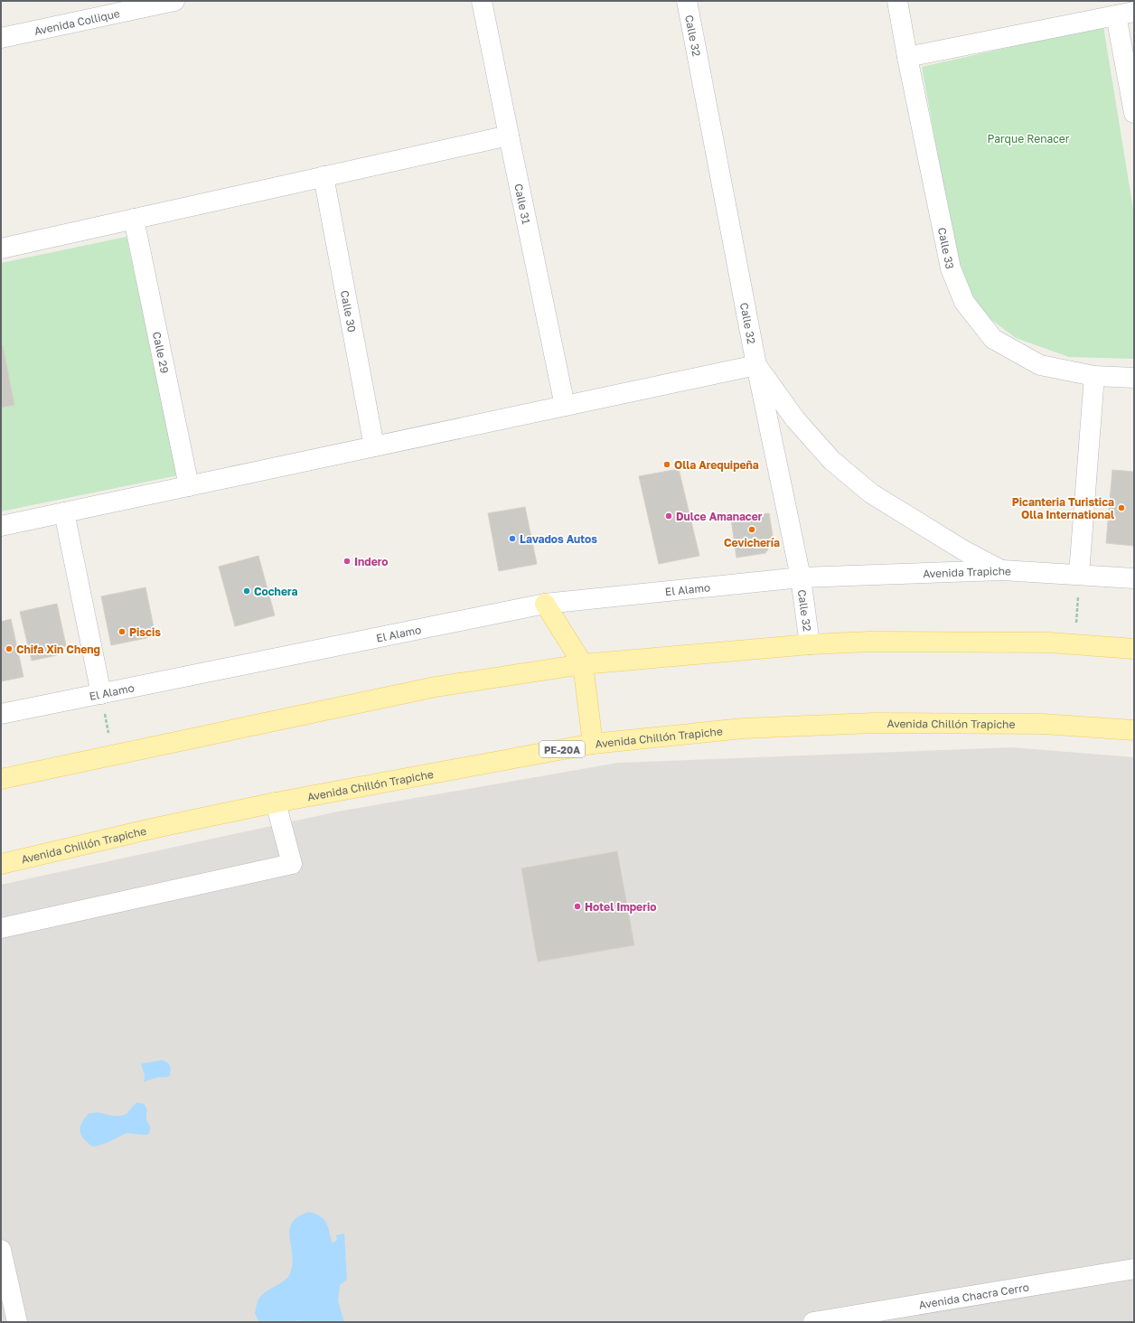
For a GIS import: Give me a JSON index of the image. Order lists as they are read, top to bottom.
{
  "streets": {
    "main road": ["Avenida Chillón Trapiche", "PE-20A"],
    "street": [
      "Avenida Collique",
      "Calle 32",
      "Calle 31",
      "Calle 33",
      "Calle 30",
      "Calle 29",
      "Avenida Trapiche",
      "El Alamo",
      "Avenida Chacra Cerro"
    ]
  },
  "crossings": [
    ["Calle 32", "Avenida Trapiche"],
    ["Calle 32", "El Alamo"],
    ["Avenida Trapiche", "El Alamo"]
  ],
  "parks": ["Parque Renacer"],
  "places": [
    "Olla Arequipeña",
    "Picanteria Turistica Olla International",
    "Dulce Amanacer",
    "Cevichería",
    "Lavados Autos",
    "Indero",
    "Cochera",
    "Piscis",
    "Chifa Xin Cheng",
    "Hotel Imperio"
  ]
}
